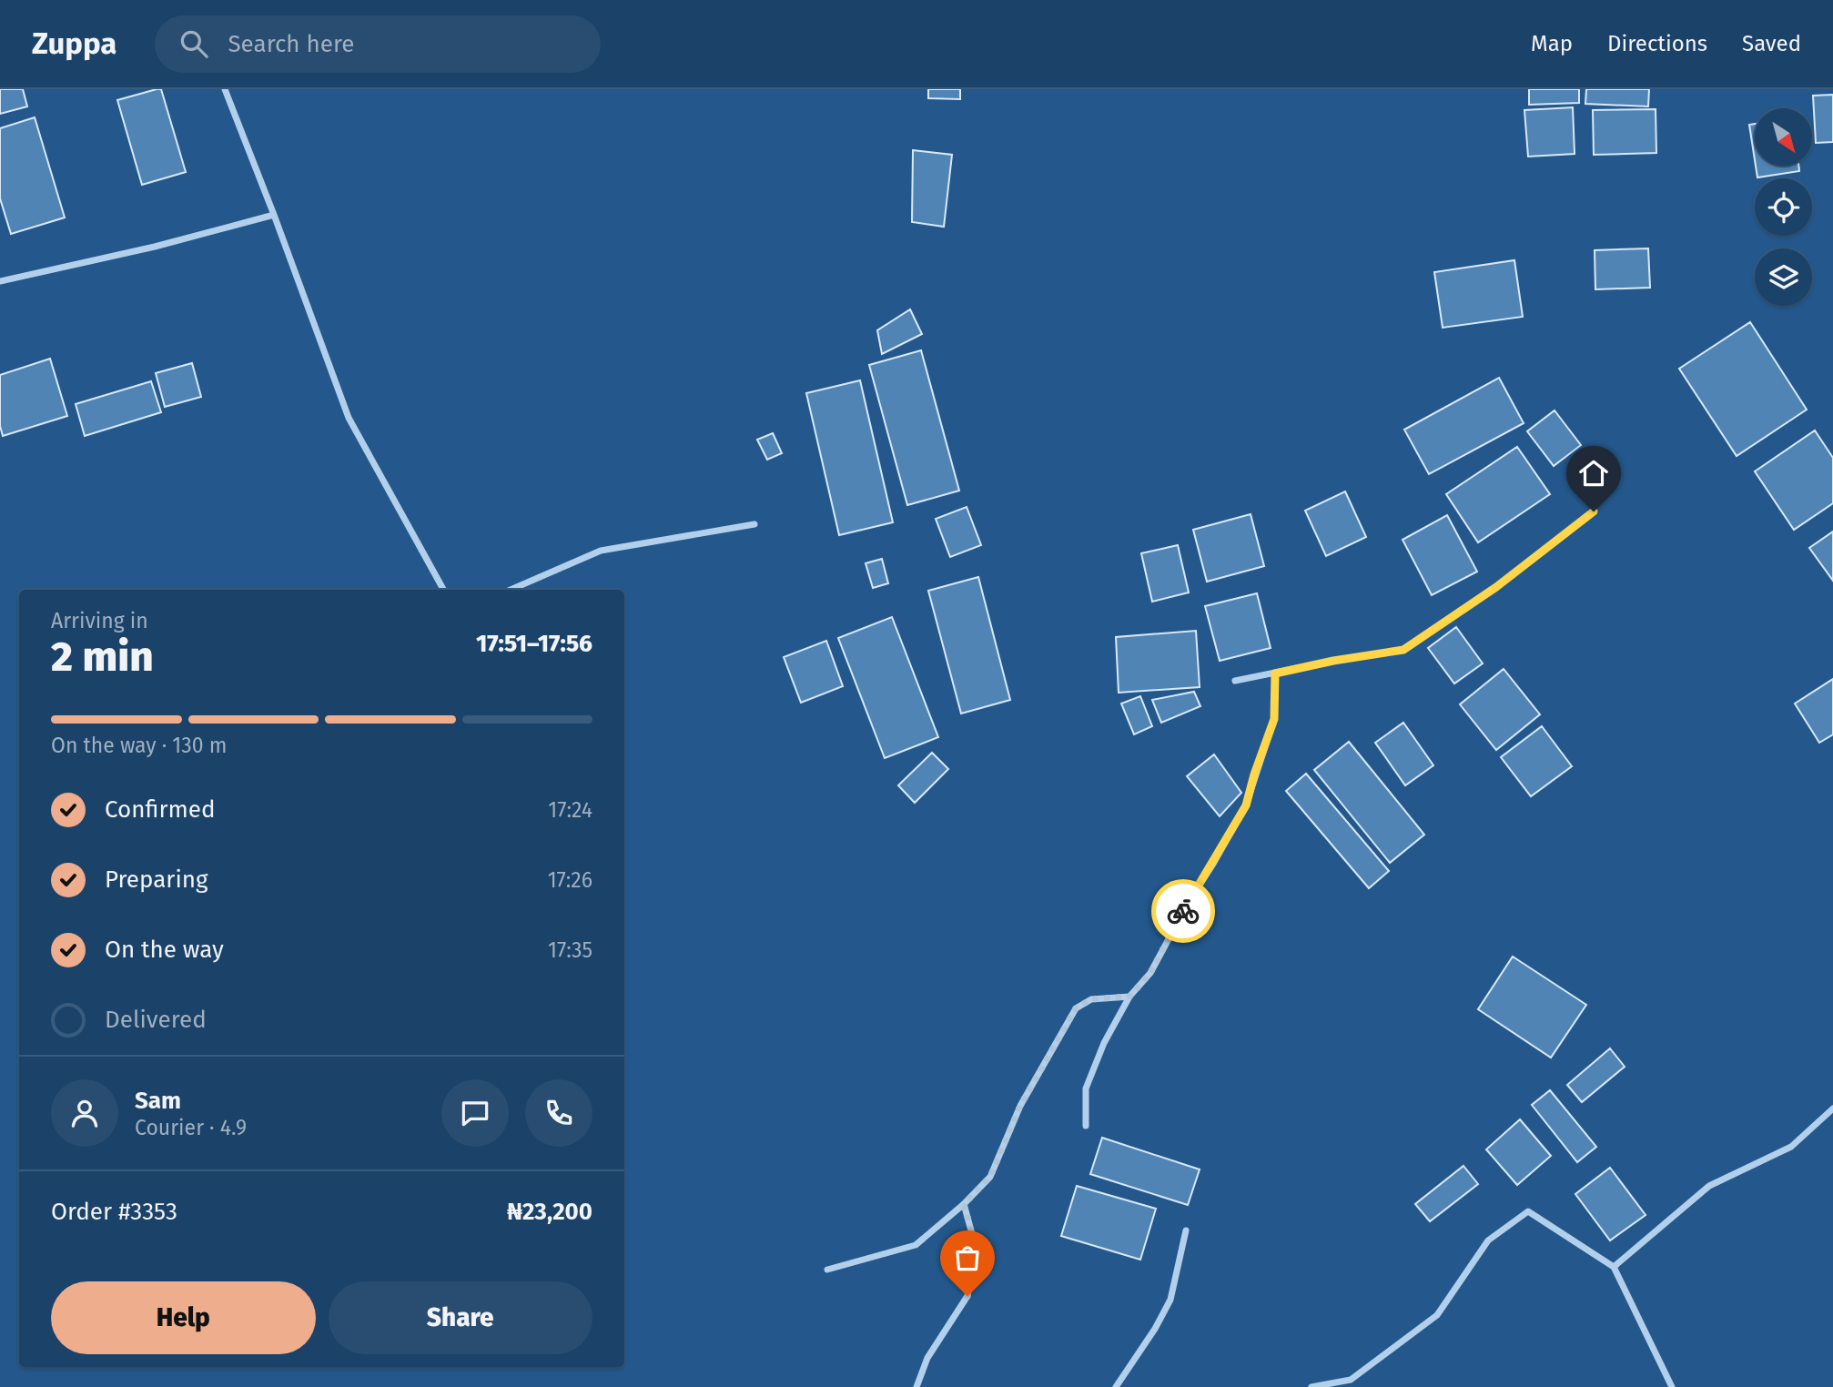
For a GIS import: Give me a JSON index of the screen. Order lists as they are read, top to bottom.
{
  "north": "bottom right",
  "page": {
    "header": "Zuppa",
    "search": "Search here",
    "nav": ["Map", "Directions", "Saved"],
    "heading": ["2 min", "Arriving in", "17:51–17:56"],
    "panel": [
      "Sam",
      "Courier · 4.9",
      "Order #3353",
      "₦23,200"
    ],
    "bar": "On the way · 130 m",
    "list": [
      ["Confirmed", "17:24"],
      ["Preparing", "17:26"],
      ["On the way", "17:35"],
      "Delivered"
    ],
    "buttons": ["Help", "Share"]
  }
}
